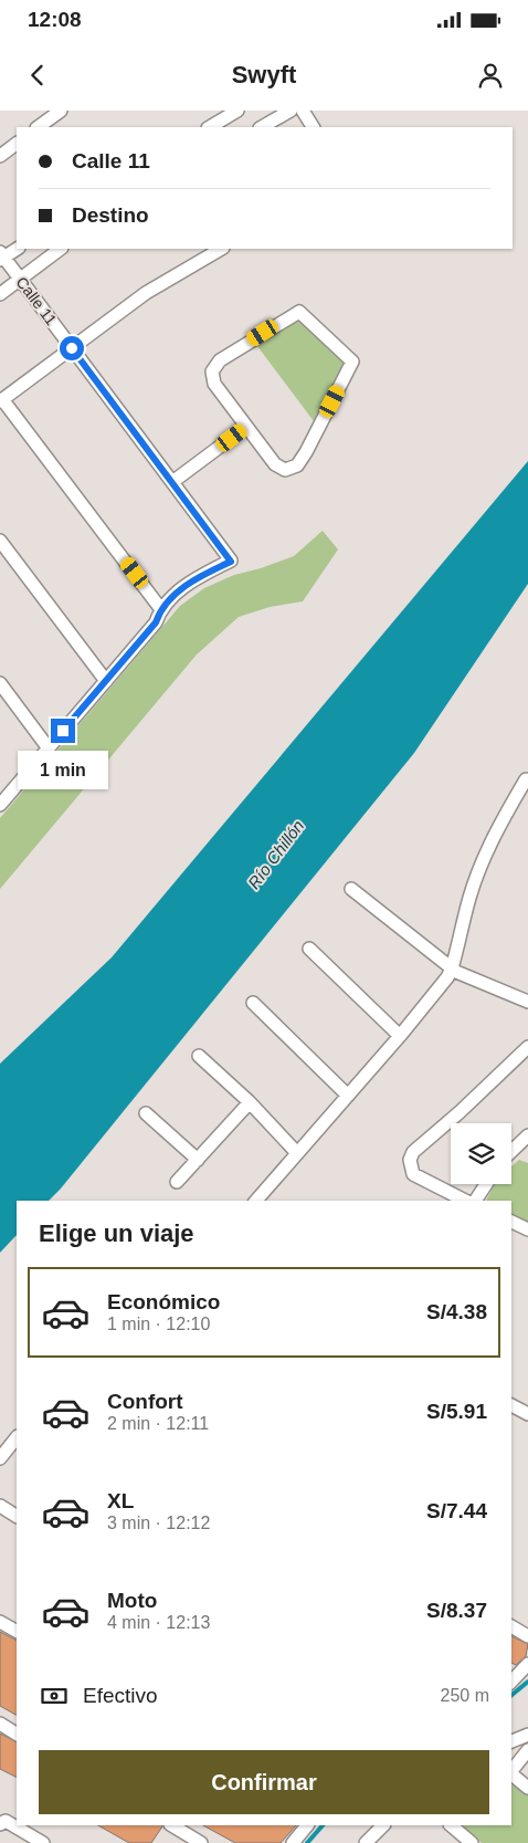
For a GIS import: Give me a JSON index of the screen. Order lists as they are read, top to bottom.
{
  "streets": {
    "street": ["Calle 11"]
  },
  "water": ["Río Chillón"],
  "page": {
    "status": "12:08",
    "header": "Swyft",
    "banner": ["Calle 11", "Destino"],
    "bubble": "1 min",
    "heading": "Elige un viaje",
    "list": [
      {
        "name": "Económico",
        "note": "1 min · 12:10",
        "value": "S/4.38"
      },
      {
        "name": "Confort",
        "note": "2 min · 12:11",
        "value": "S/5.91"
      },
      {
        "name": "XL",
        "note": "3 min · 12:12",
        "value": "S/7.44"
      },
      {
        "name": "Moto",
        "note": "4 min · 12:13",
        "value": "S/8.37"
      }
    ],
    "pay": ["Efectivo", "250 m"],
    "buttons": "Confirmar"
  }
}
